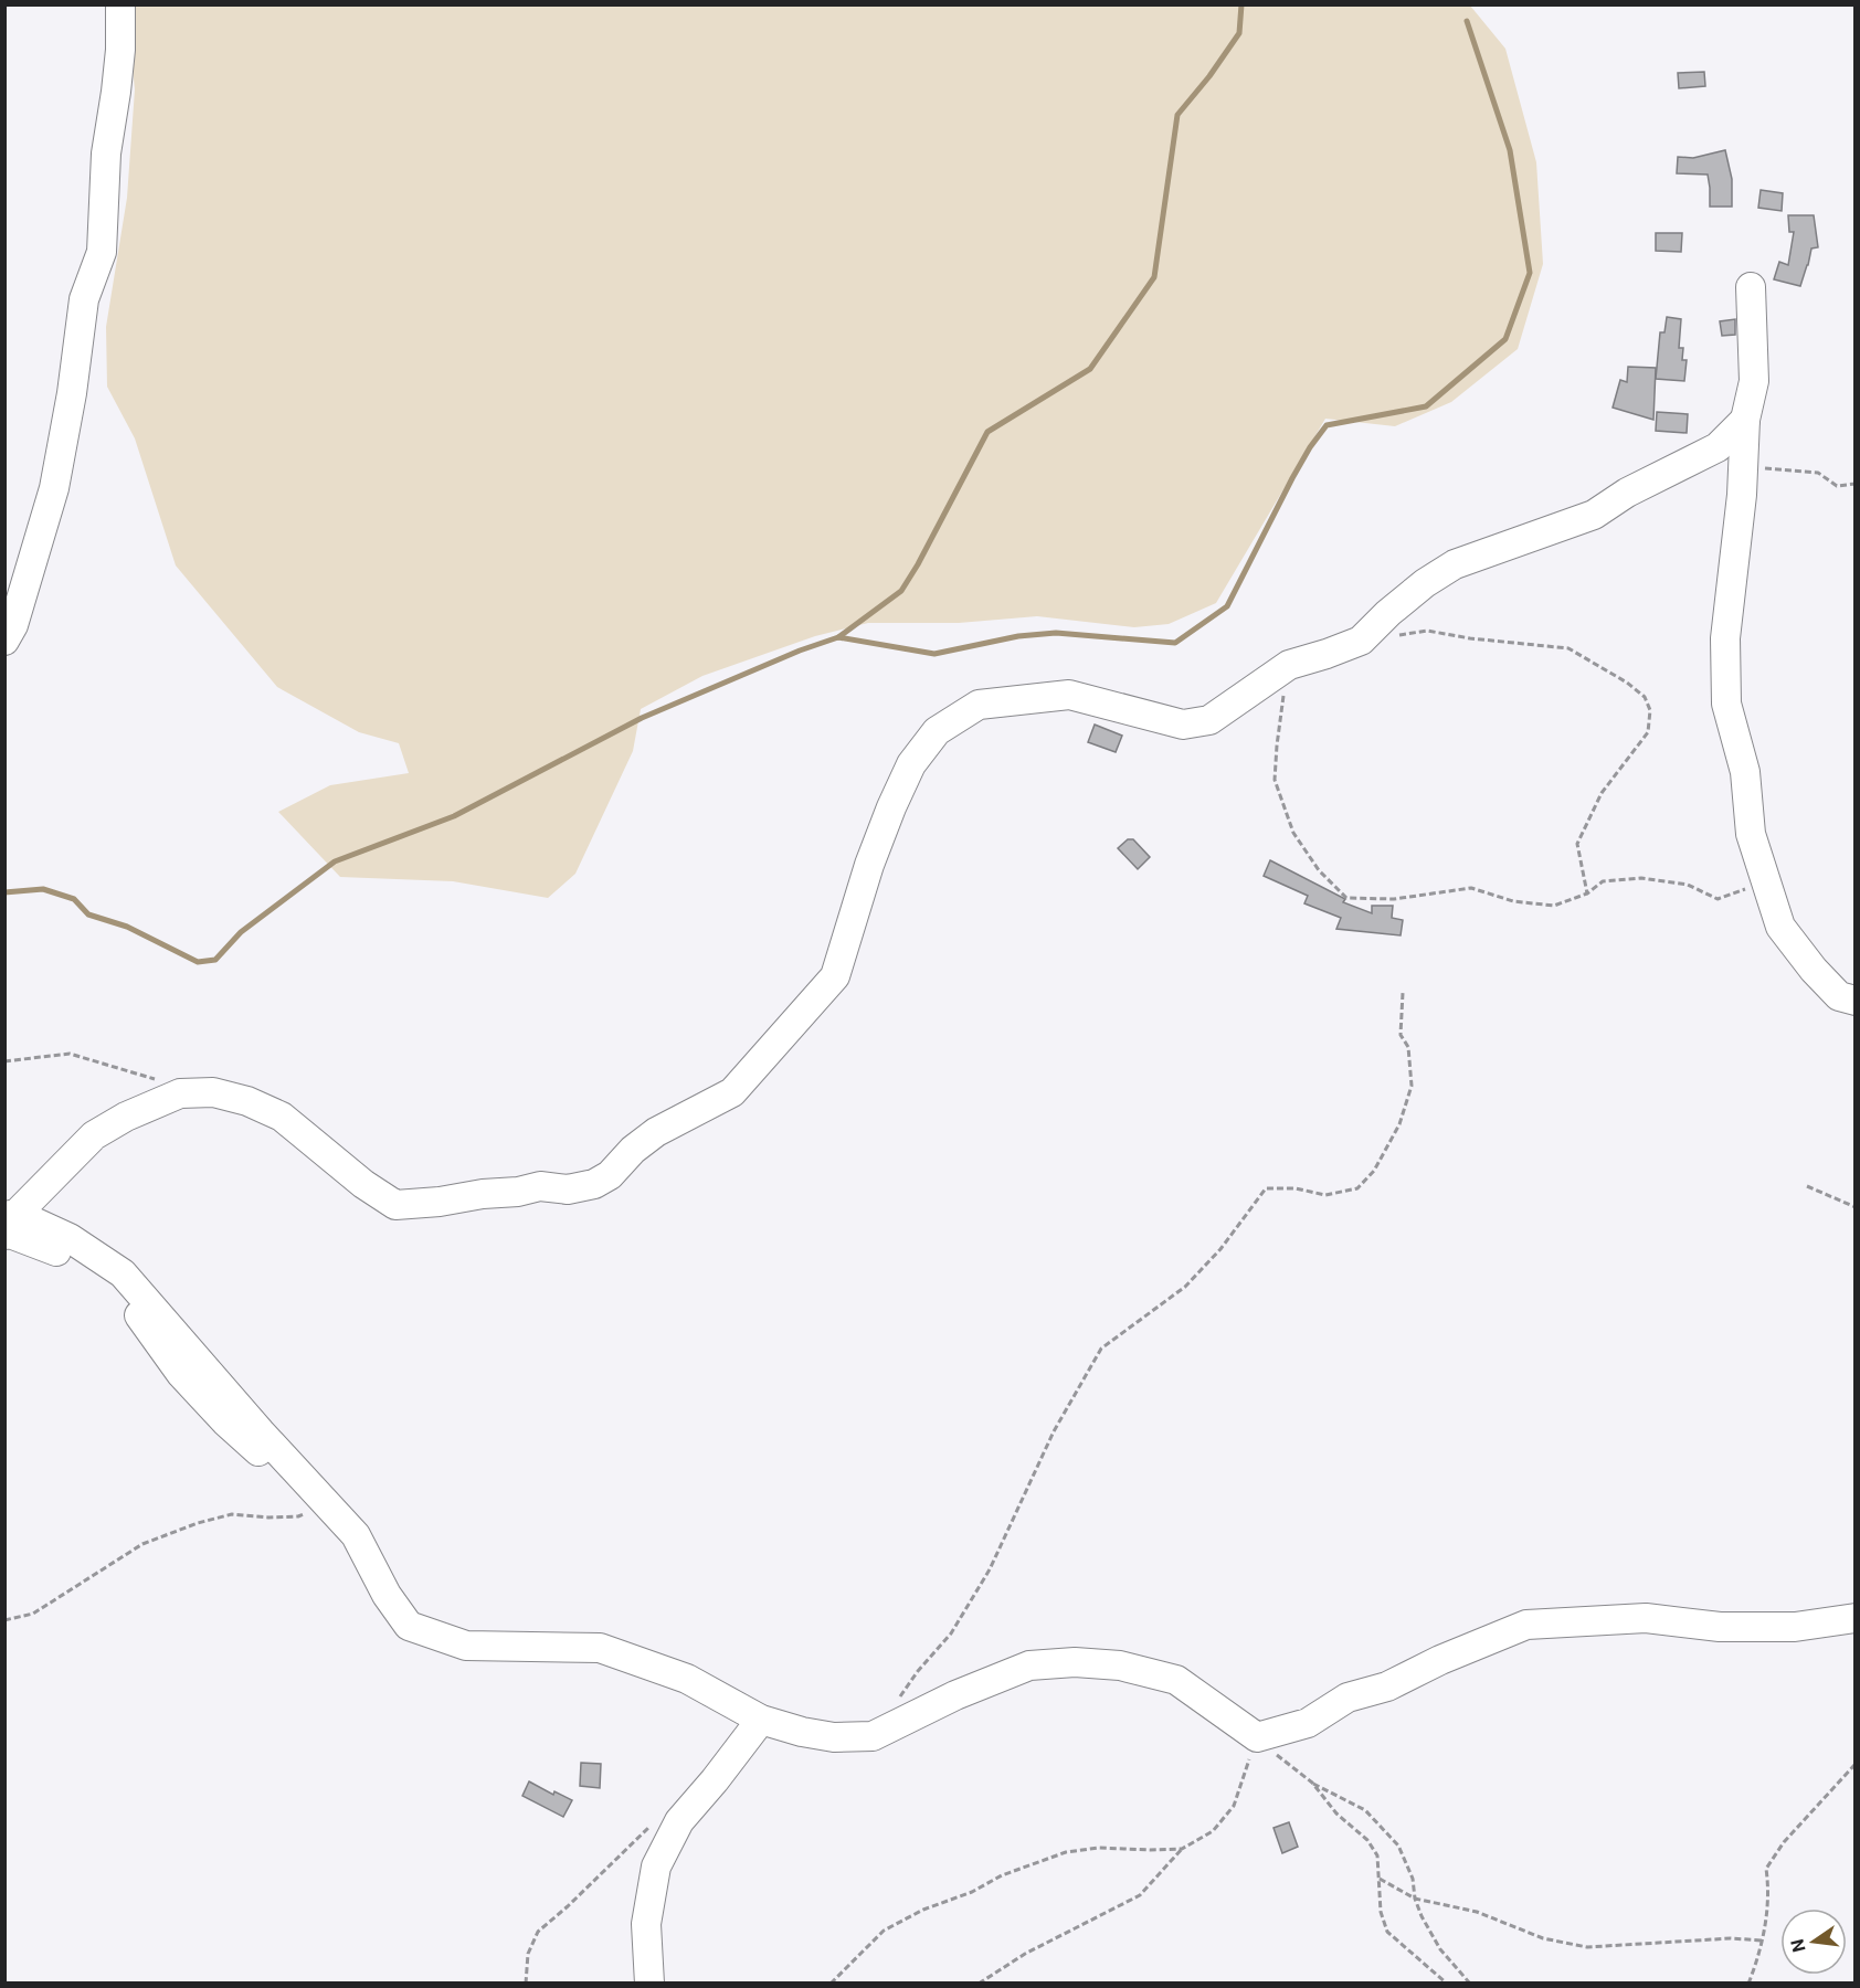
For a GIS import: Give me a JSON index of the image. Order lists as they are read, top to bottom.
{
  "north": "left"
}
